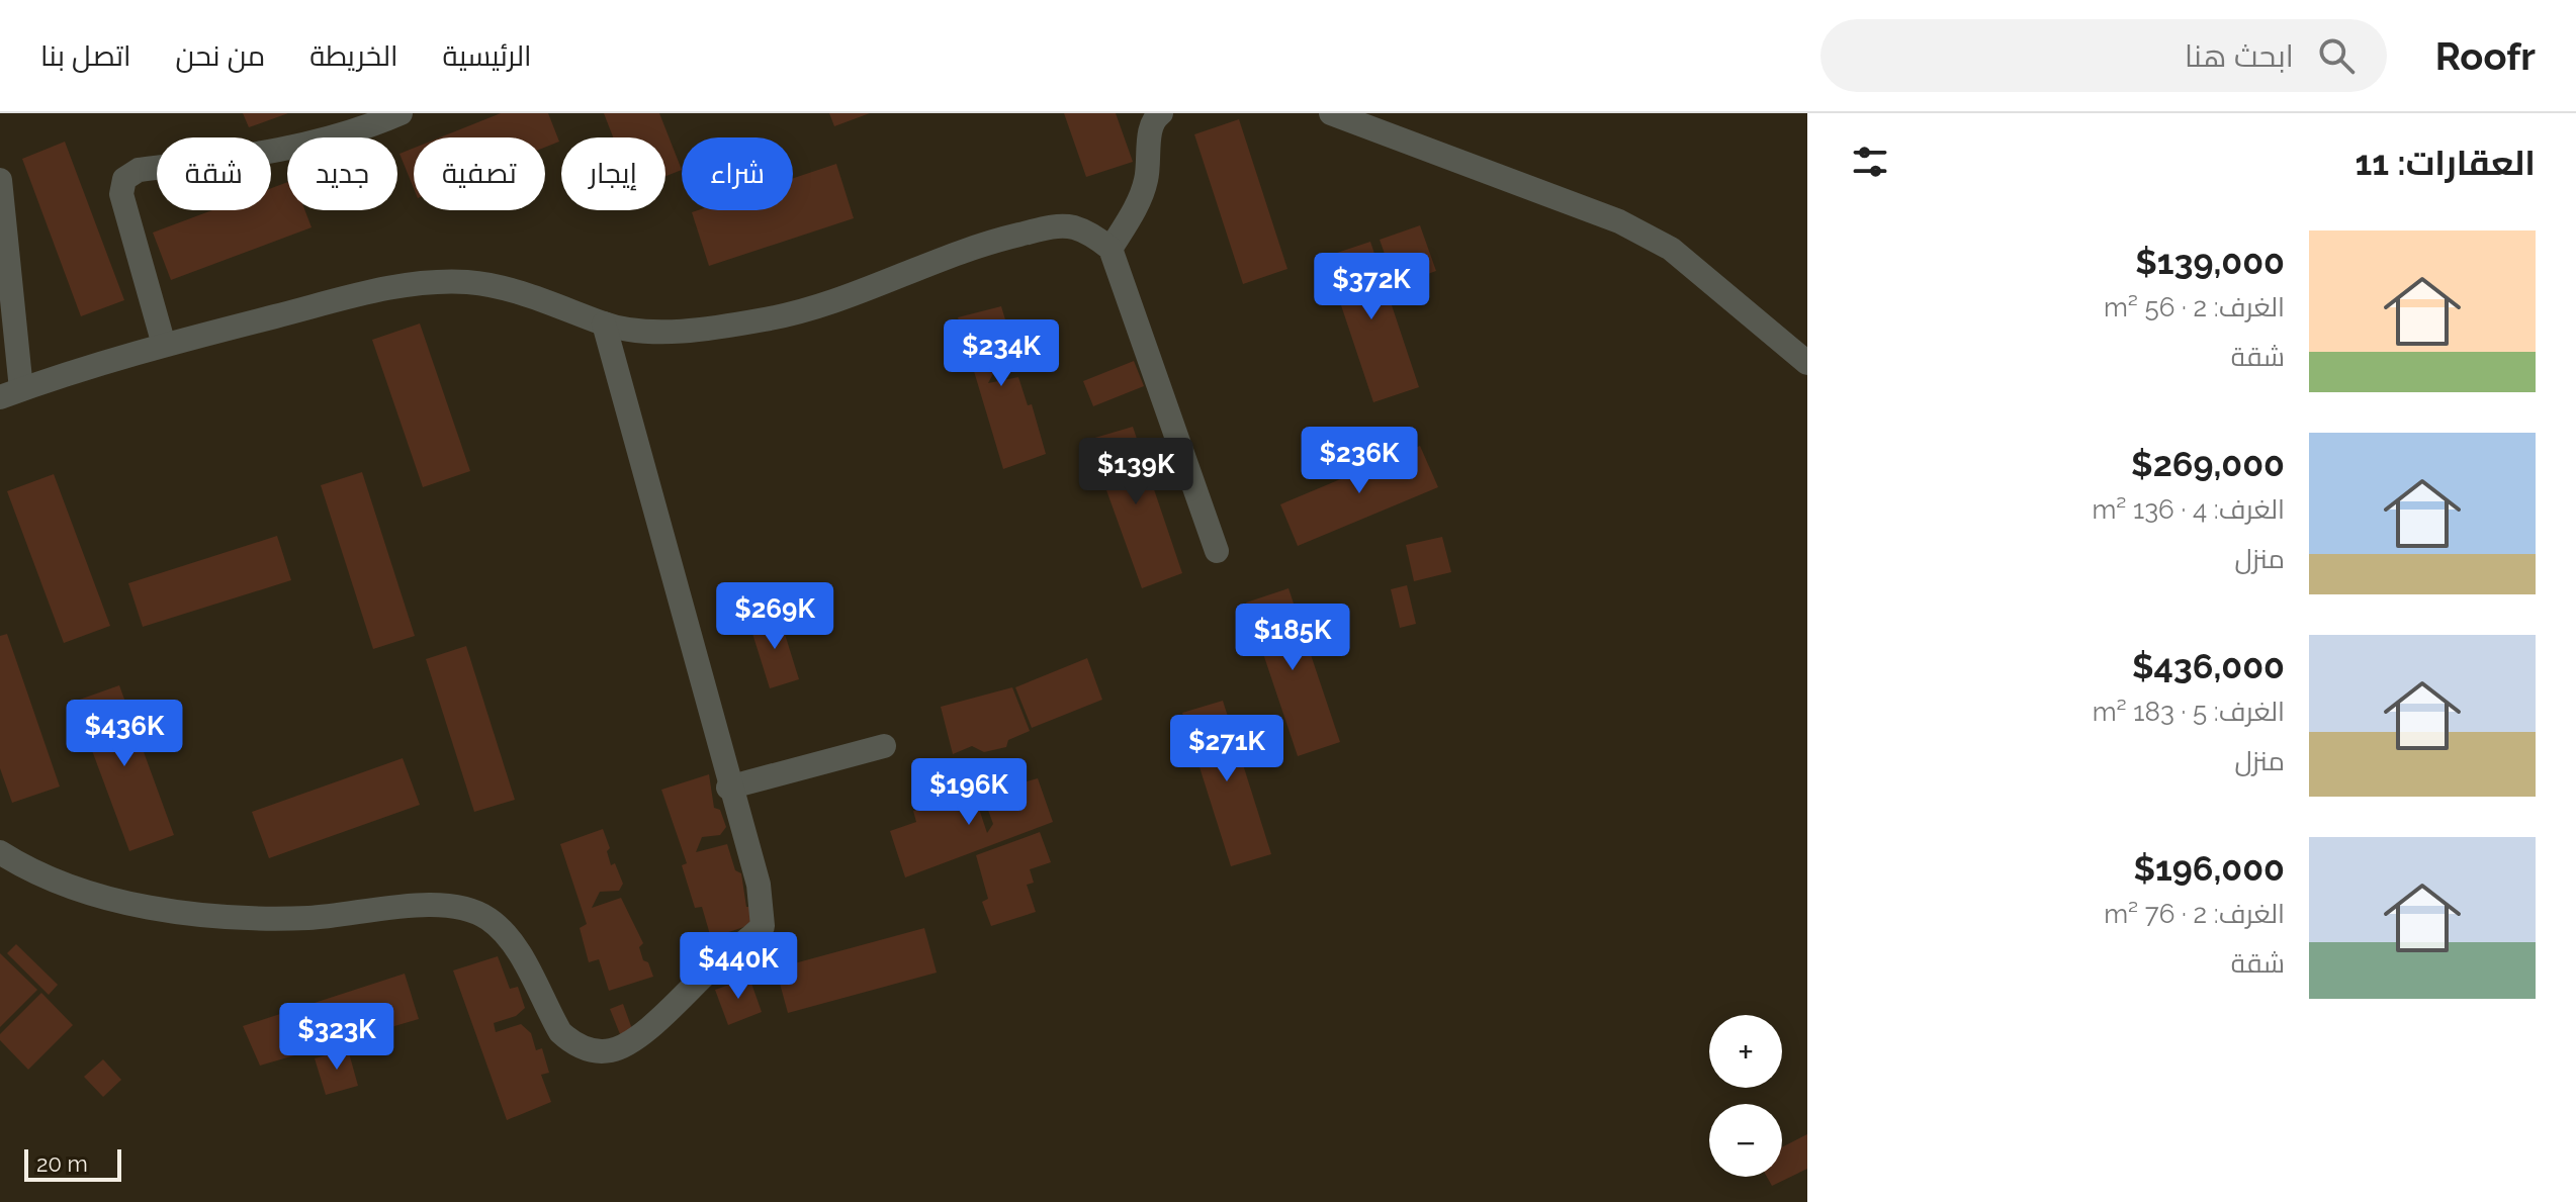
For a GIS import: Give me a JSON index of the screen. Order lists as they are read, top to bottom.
{
  "scale_bar": "20 m",
  "page": {
    "header": "Roofr",
    "search": "ابحث هنا",
    "nav": [
      "الرئيسية",
      "الخريطة",
      "من نحن",
      "اتصل بنا"
    ],
    "heading": "العقارات: 11",
    "chip": [
      "شراء",
      "إيجار",
      "تصفية",
      "جديد",
      "شقة"
    ],
    "list": [
      {
        "name": "$139,000",
        "note": "الغرف: 2 · 56 m² · شقة"
      },
      {
        "name": "$269,000",
        "note": "الغرف: 4 · 136 m² · منزل"
      },
      {
        "name": "$436,000",
        "note": "الغرف: 5 · 183 m² · منزل"
      },
      {
        "name": "$196,000",
        "note": "الغرف: 2 · 76 m² · شقة"
      }
    ],
    "price": [
      "$372K",
      "$234K",
      "$236K",
      "$139K",
      "$269K",
      "$185K",
      "$436K",
      "$271K",
      "$196K",
      "$440K",
      "$323K"
    ],
    "map_buttons": ["+", "−"],
    "scale": "20 m"
  }
}
